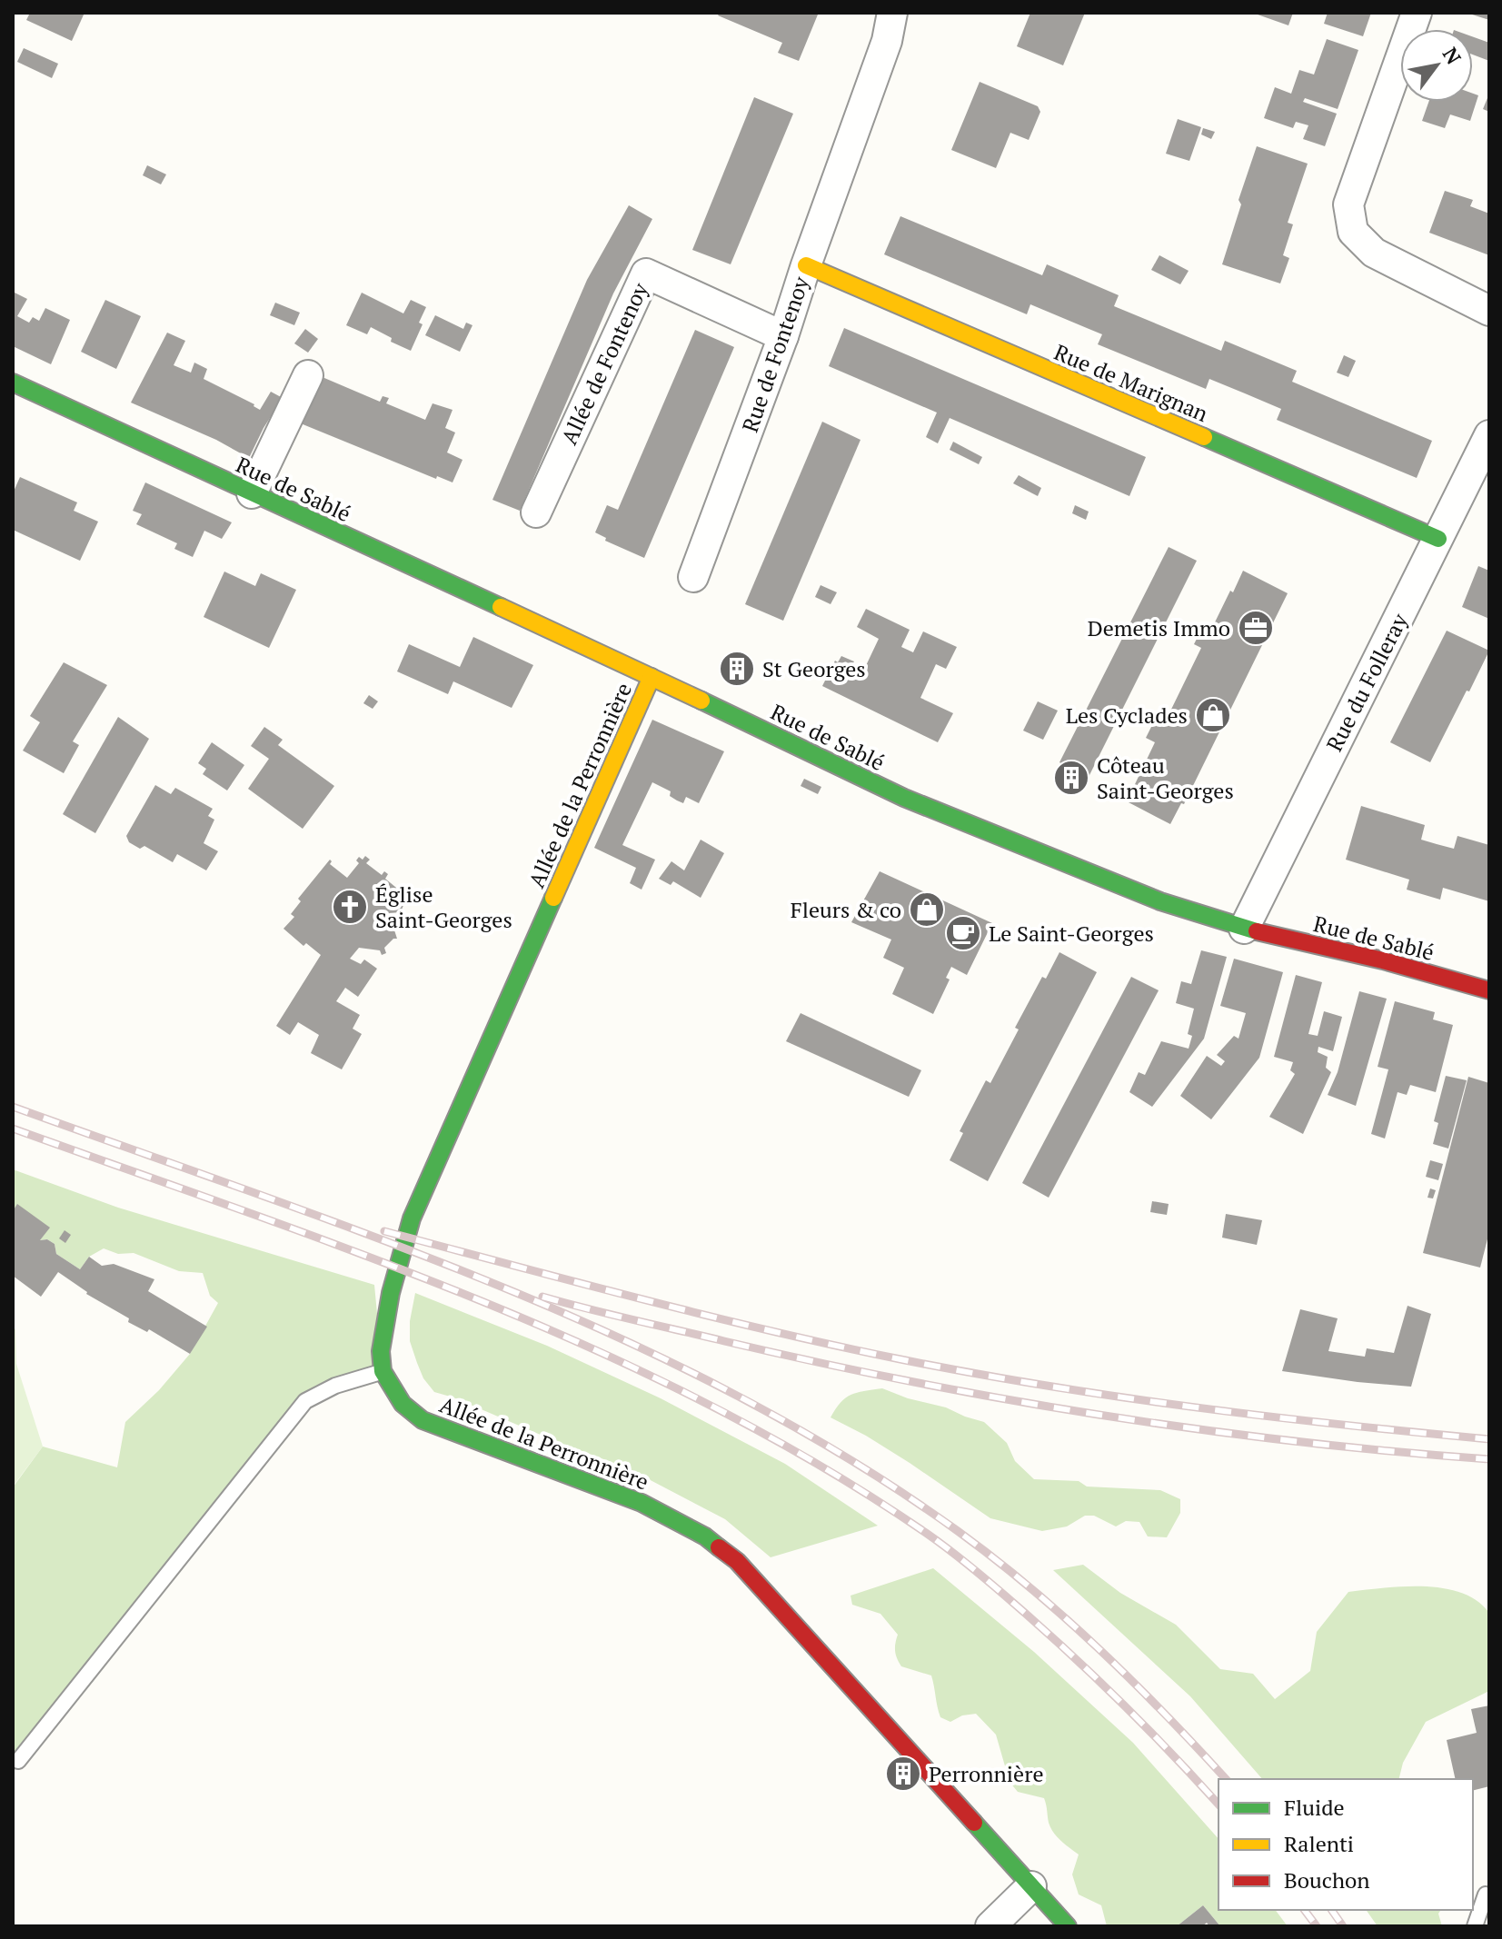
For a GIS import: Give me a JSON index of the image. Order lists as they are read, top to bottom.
{
  "streets": {
    "street": [
      "Rue de Fontenoy",
      "Allée de Fontenoy",
      "Rue de Marignan",
      "Rue de Sablé",
      "Rue du Folleray",
      "Allée de la Perronnière"
    ]
  },
  "crossings": [
    ["Rue de Fontenoy", "Allée de Fontenoy"],
    ["Rue de Fontenoy", "Rue de Marignan"],
    ["Rue de Marignan", "Rue du Folleray"],
    ["Rue de Sablé", "Rue du Folleray"],
    ["Rue de Sablé", "Allée de la Perronnière"]
  ],
  "places": {
    "office": ["Demetis Immo"],
    "building": ["St Georges", "Côteau Saint-Georges", "Perronnière"],
    "shop": ["Les Cyclades", "Fleurs & co"],
    "church": ["Église Saint-Georges"],
    "cafe": ["Le Saint-Georges"]
  },
  "legend": ["Fluide", "Ralenti", "Bouchon"],
  "north": "top right"
}
